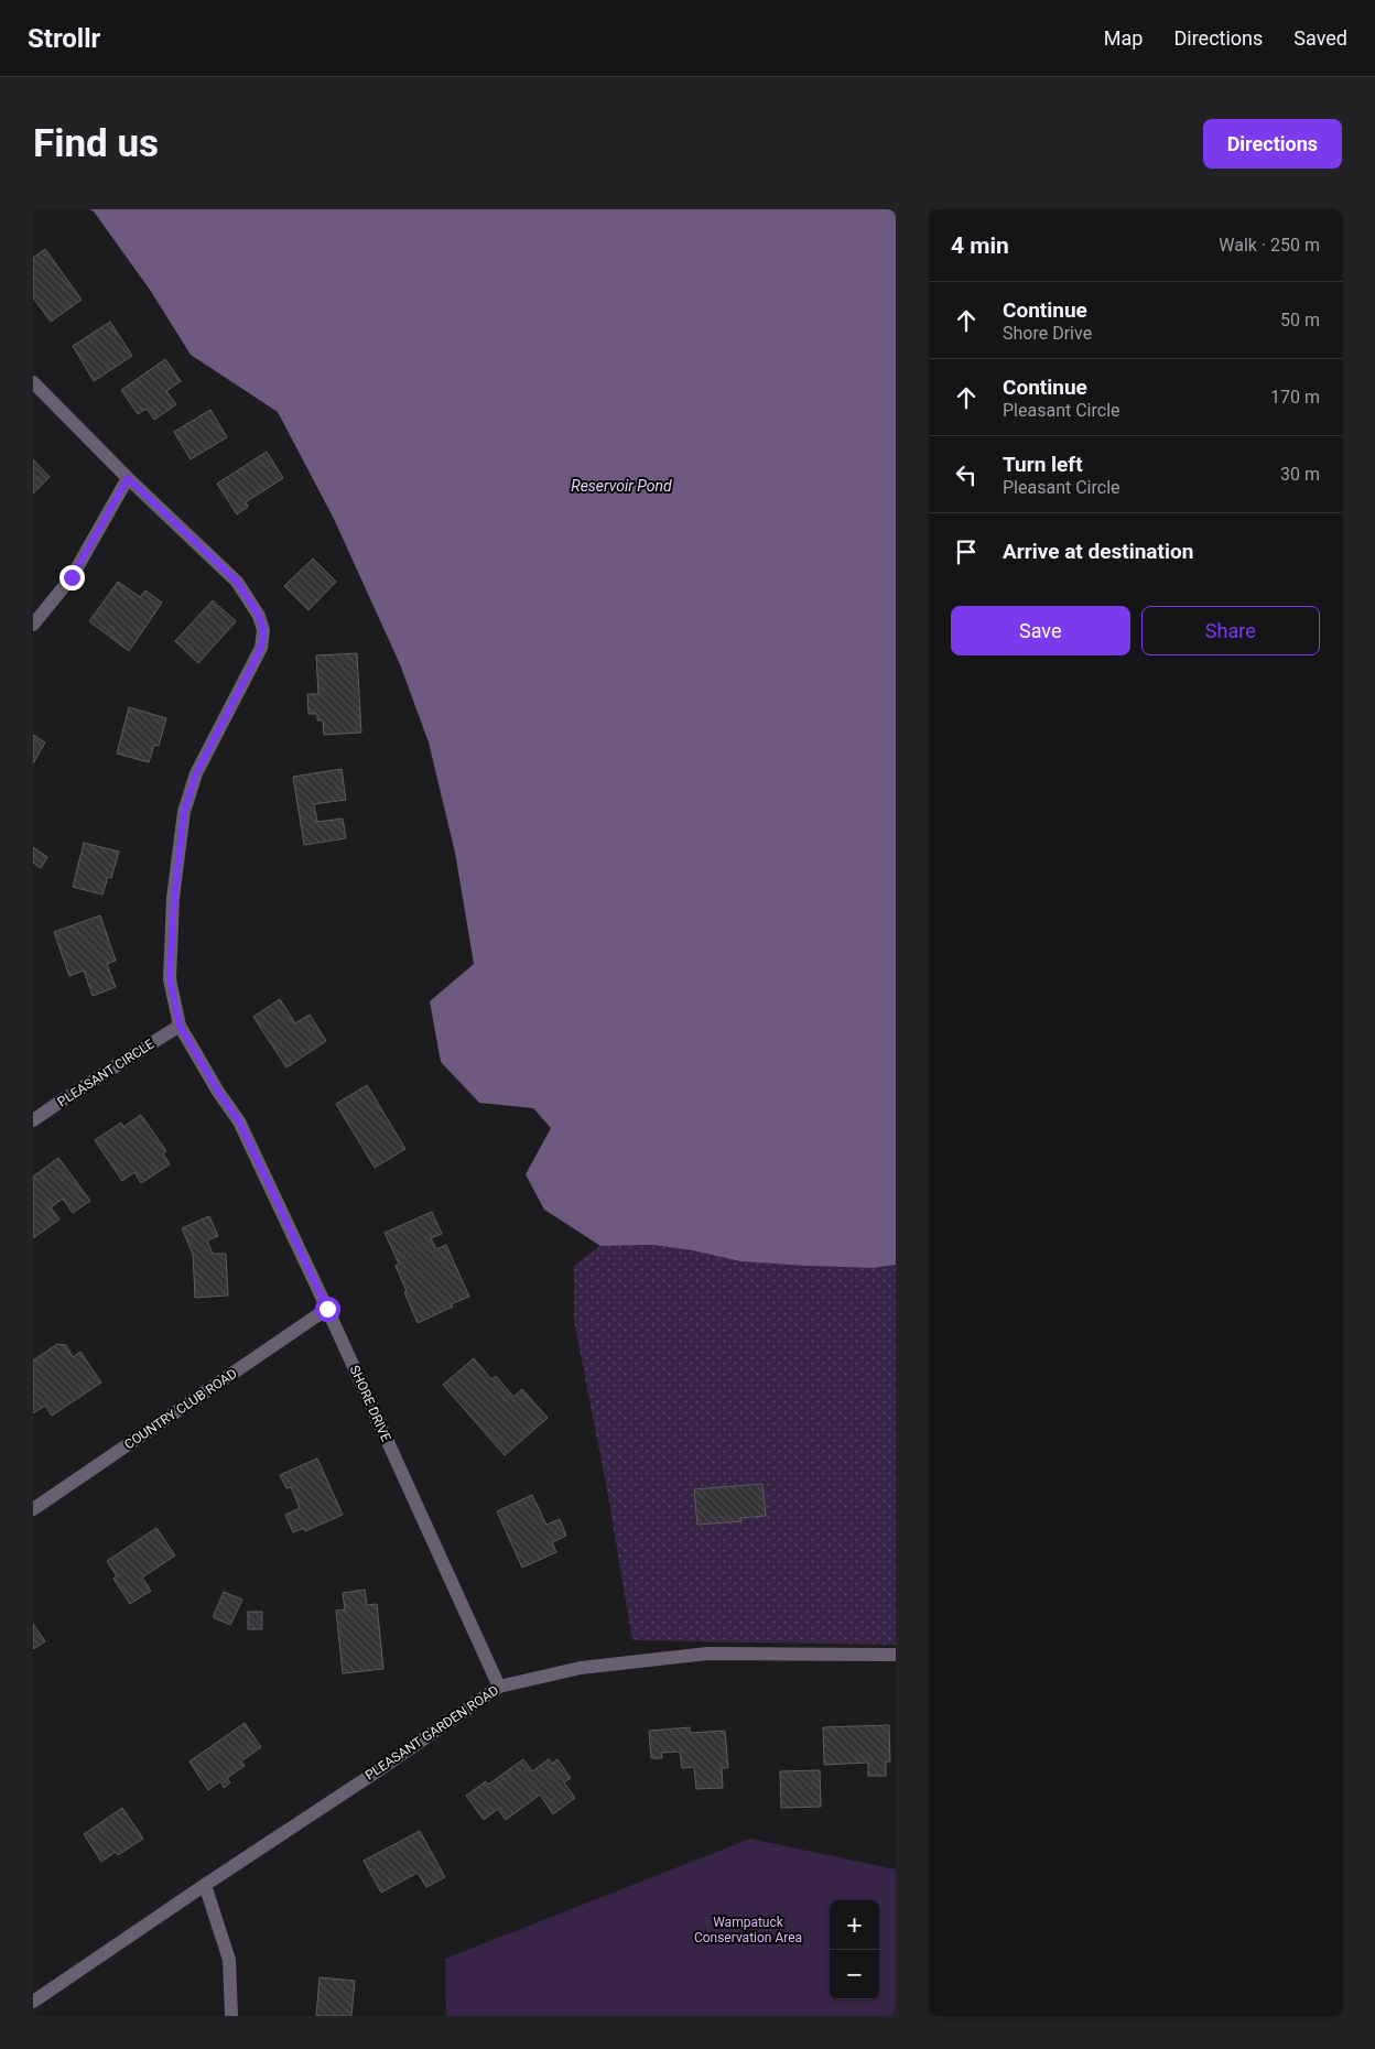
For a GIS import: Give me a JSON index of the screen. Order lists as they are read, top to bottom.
{
  "streets": {
    "street": [
      "PLEASANT CIRCLE",
      "SHORE DRIVE",
      "COUNTRY CLUB ROAD",
      "PLEASANT GARDEN ROAD"
    ]
  },
  "crossings": [
    ["PLEASANT CIRCLE", "SHORE DRIVE"],
    ["SHORE DRIVE", "COUNTRY CLUB ROAD"],
    ["SHORE DRIVE", "PLEASANT GARDEN ROAD"]
  ],
  "water": ["Reservoir Pond"],
  "parks": ["Wampatuck Conservation Area"],
  "page": {
    "header": "Strollr",
    "nav": ["Map", "Directions", "Saved"],
    "buttons": [
      "Directions",
      ["Save", "Share"]
    ],
    "title": "Find us",
    "heading": ["4 min", "Walk · 250 m"],
    "list": [
      ["Continue", "Shore Drive", "50 m"],
      ["Continue", "Pleasant Circle", "170 m"],
      ["Turn left", "Pleasant Circle", "30 m"],
      "Arrive at destination"
    ],
    "map_buttons": ["+", "−"]
  }
}
